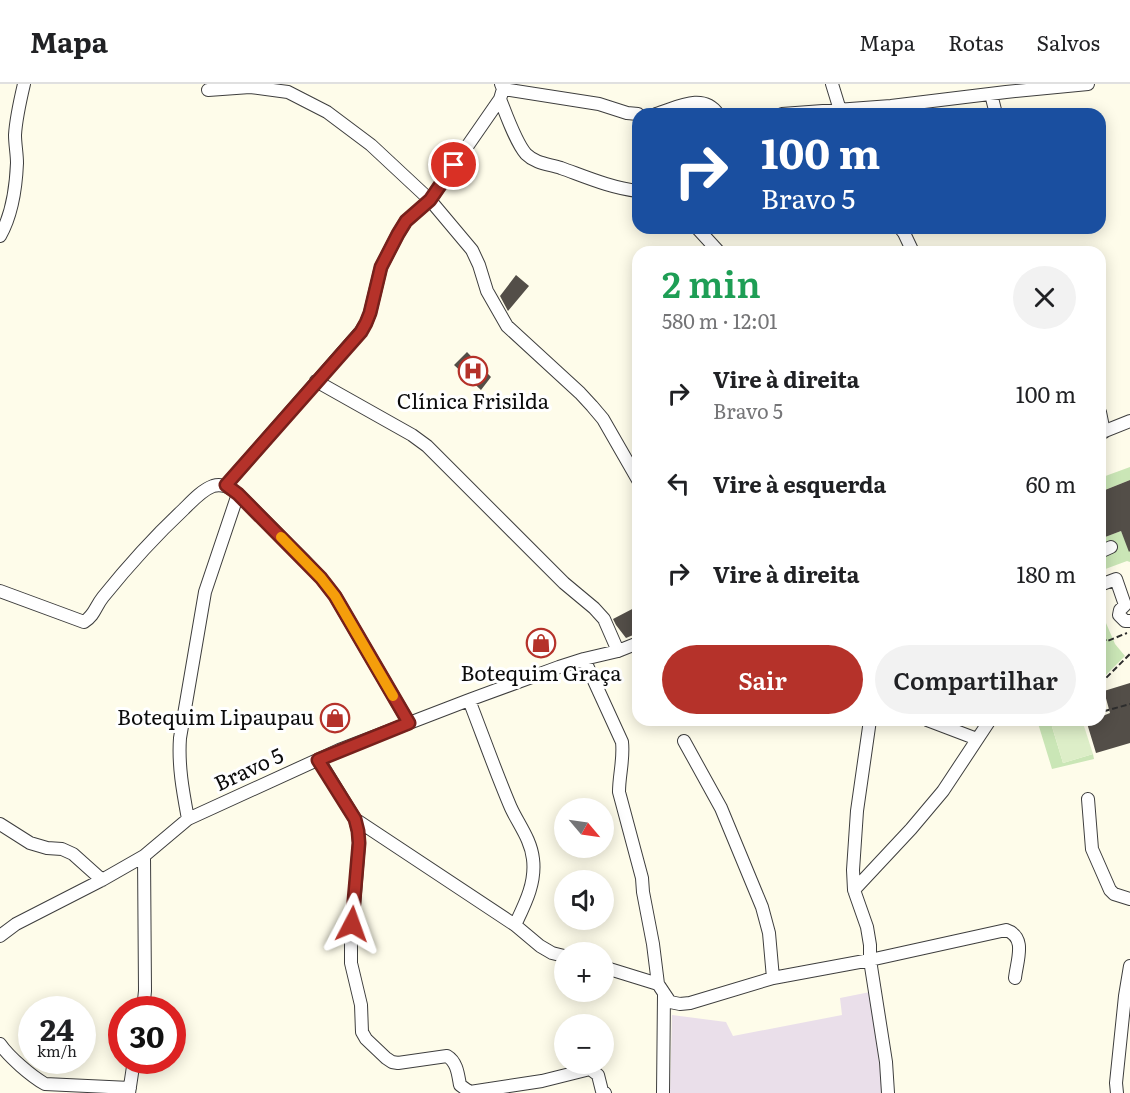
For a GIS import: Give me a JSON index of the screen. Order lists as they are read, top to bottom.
{
  "streets": {
    "street": ["Bravo 5"]
  },
  "places": {
    "hospital": ["Clínica Frisilda"],
    "shop": ["Botequim Graça", "Botequim Lipaupau"]
  },
  "north": "bottom right",
  "page": {
    "header": "Mapa",
    "nav": ["Mapa", "Rotas", "Salvos"],
    "turn": ["100 m", "Bravo 5"],
    "heading": ["2 min", "580 m · 12:01"],
    "list": [
      {
        "name": "Vire à direita",
        "note": "Bravo 5",
        "value": "100 m"
      },
      {
        "name": "Vire à esquerda",
        "value": "60 m"
      },
      {
        "name": "Vire à direita",
        "value": "180 m"
      }
    ],
    "buttons": ["Sair", "Compartilhar"],
    "map_buttons": ["+", "−"],
    "speed": "24 km/h",
    "limit": "30"
  }
}
